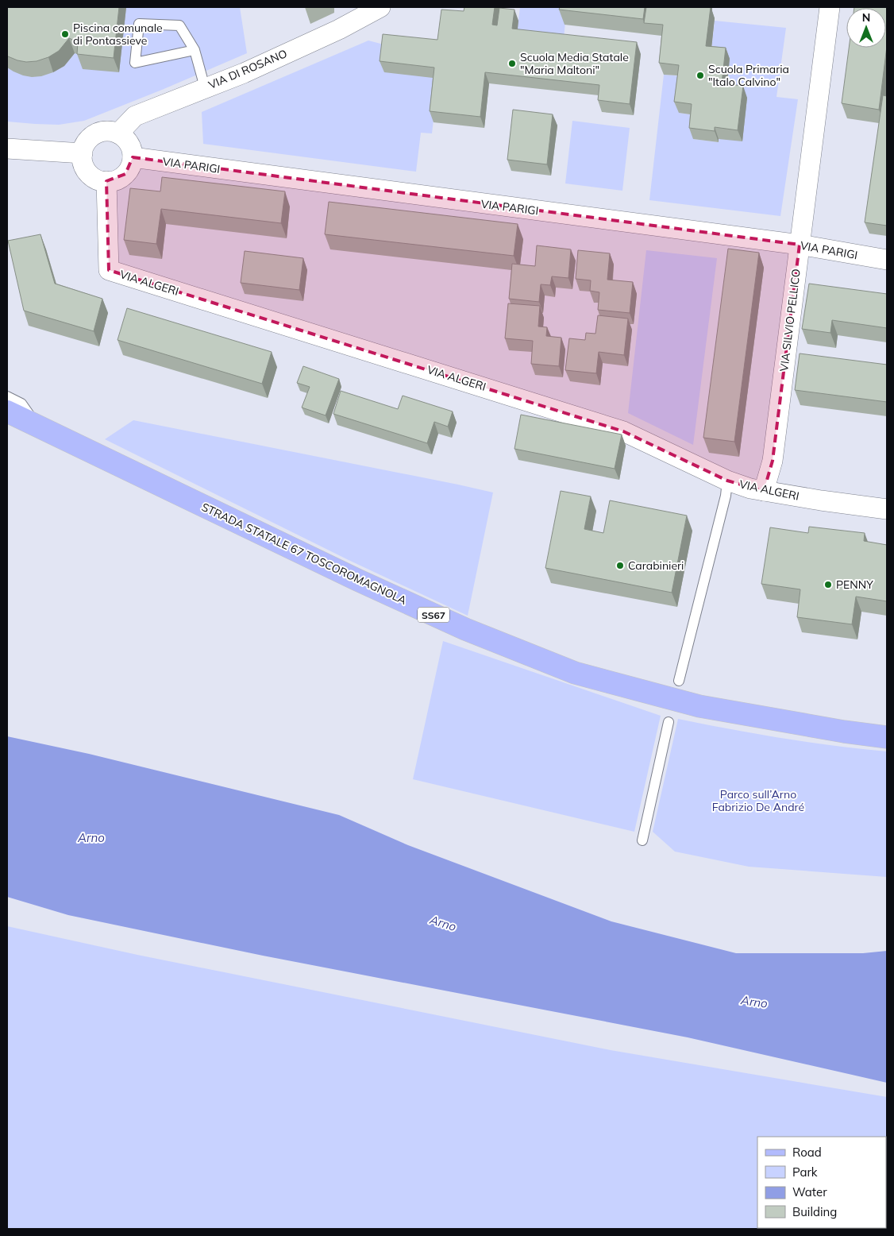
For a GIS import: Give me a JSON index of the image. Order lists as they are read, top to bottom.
{
  "streets": {
    "main road": ["STRADA STATALE 67 TOSCOROMAGNOLA", "SS67"],
    "street": [
      "VIA DI ROSANO",
      "VIA PARIGI",
      "VIA ALGERI",
      "VIA SILVIO PELLICO"
    ]
  },
  "crossings": [
    ["VIA DI ROSANO", "VIA PARIGI"],
    ["VIA DI ROSANO", "VIA ALGERI"],
    ["VIA PARIGI", "VIA ALGERI"],
    ["VIA PARIGI", "VIA SILVIO PELLICO"],
    ["VIA ALGERI", "VIA SILVIO PELLICO"]
  ],
  "water": ["Arno"],
  "parks": ["Parco sull’Arno Fabrizio De André"],
  "places": [
    "Piscina comunale di Pontassieve",
    "Scuola Media Statale \"Maria Maltoni\"",
    "Scuola Primaria \"Italo Calvino\"",
    "Carabinieri",
    "PENNY"
  ],
  "legend": [
    "Road",
    "Park",
    "Water",
    "Building"
  ],
  "north": "top"
}
